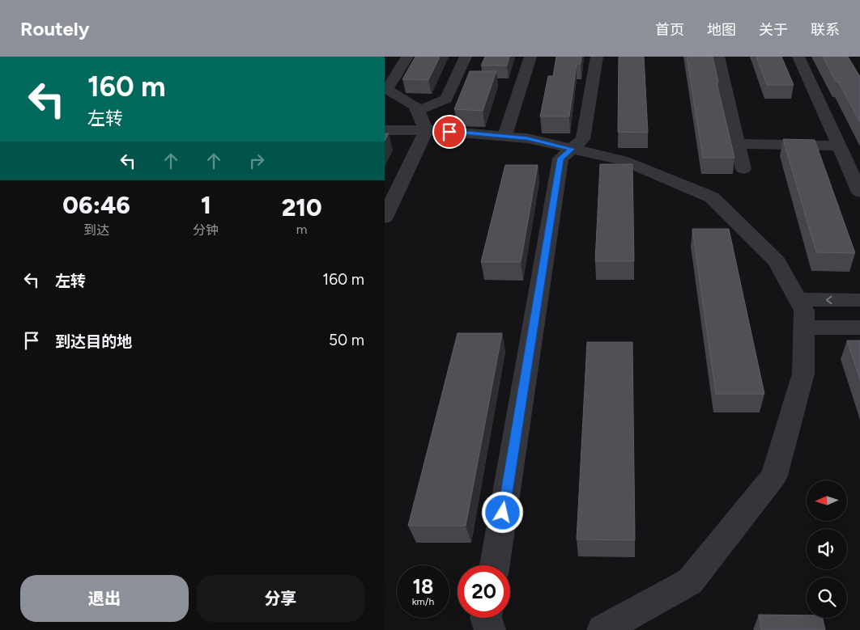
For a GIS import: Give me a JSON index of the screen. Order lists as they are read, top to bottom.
{
  "north": "left",
  "page": {
    "header": "Routely",
    "nav": [
      "首页",
      "地图",
      "关于",
      "联系"
    ],
    "turn": ["160 m", "左转"],
    "eta": [
      "06:46",
      "到达",
      "1",
      "分钟",
      "210",
      "m"
    ],
    "list": [
      {
        "name": "左转",
        "value": "160 m"
      },
      {
        "name": "到达目的地",
        "value": "50 m"
      }
    ],
    "speed": "18 km/h",
    "limit": "20",
    "buttons": ["退出", "分享"]
  }
}
